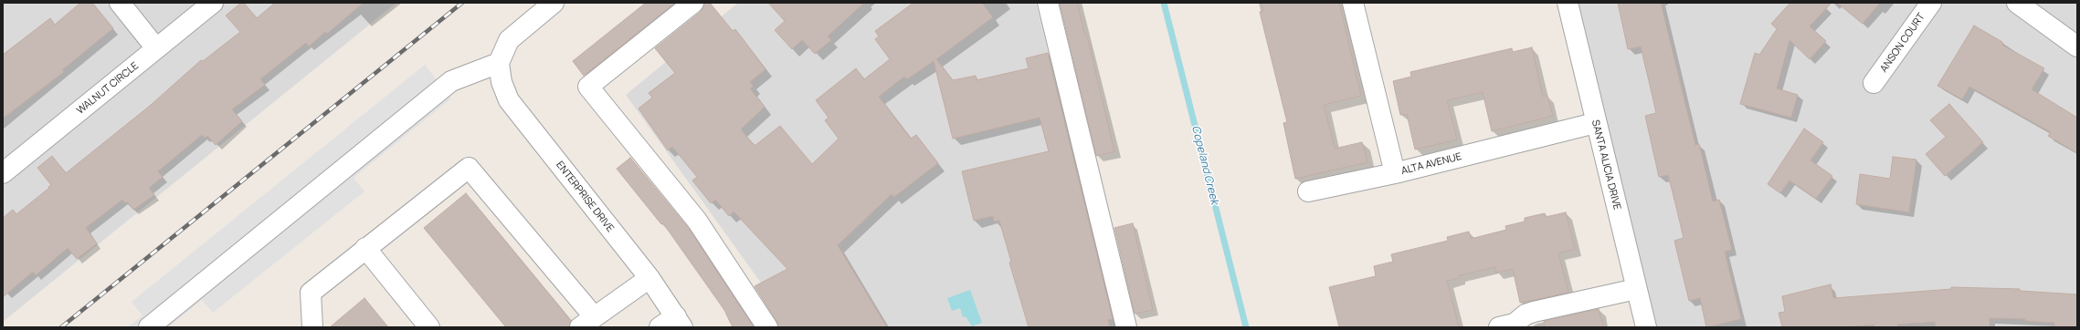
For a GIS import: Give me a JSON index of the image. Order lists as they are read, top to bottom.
{
  "streets": {
    "street": [
      "ANSON COURT",
      "WALNUT CIRCLE",
      "ALTA AVENUE",
      "SANTA ALICIA DRIVE",
      "ENTERPRISE DRIVE"
    ]
  },
  "crossings": [
    ["ALTA AVENUE", "SANTA ALICIA DRIVE"]
  ],
  "water": ["Copeland Creek"]
}
